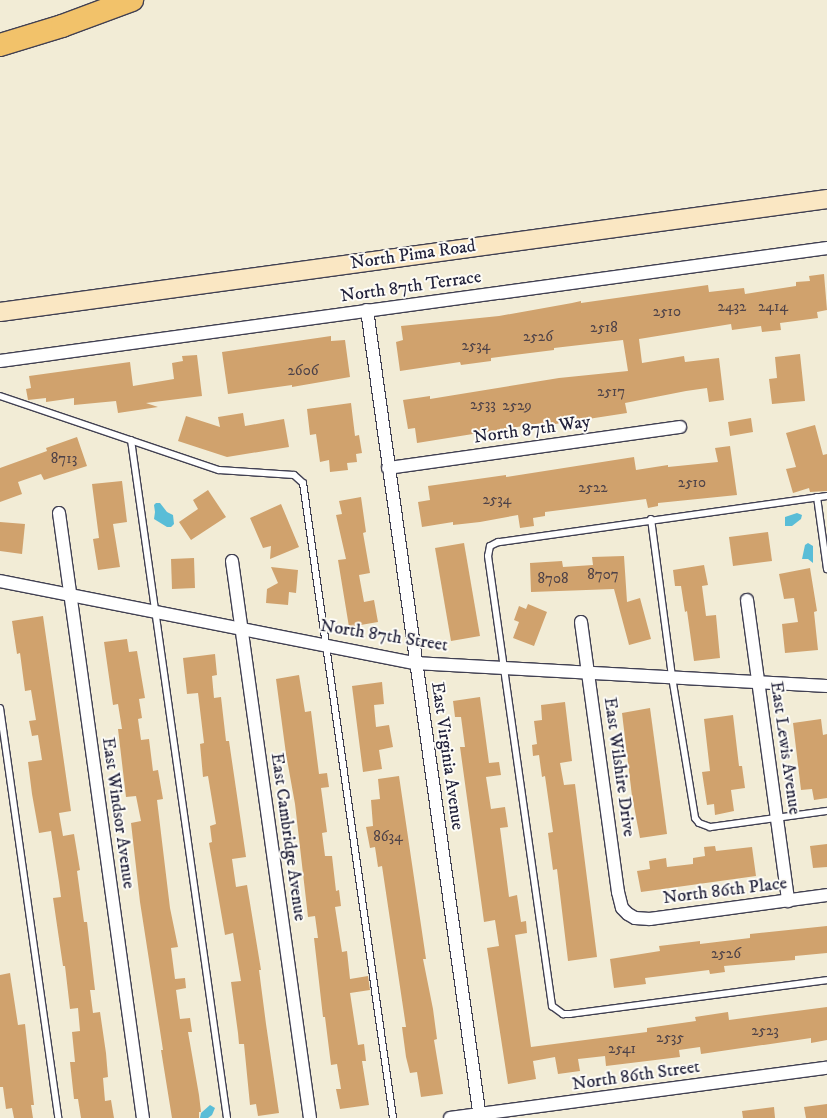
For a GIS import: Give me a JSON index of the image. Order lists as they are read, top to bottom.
{
  "streets": {
    "main road": ["North Pima Road"],
    "street": [
      "North 87th Terrace",
      "North 87th Way",
      "North 87th Street",
      "East Lewis Avenue",
      "East Virginia Avenue",
      "East Wilshire Drive",
      "East Windsor Avenue",
      "East Cambridge Avenue",
      "North 86th Place",
      "North 86th Street"
    ]
  },
  "crossings": [
    ["North 87th Terrace", "East Virginia Avenue"],
    ["North 87th Way", "East Virginia Avenue"],
    ["North 87th Street", "East Lewis Avenue"],
    ["North 87th Street", "East Virginia Avenue"],
    ["North 87th Street", "East Wilshire Drive"],
    ["North 87th Street", "East Windsor Avenue"],
    ["North 87th Street", "East Cambridge Avenue"],
    ["East Lewis Avenue", "North 86th Place"],
    ["East Virginia Avenue", "North 86th Street"],
    ["East Wilshire Drive", "North 86th Place"]
  ],
  "house_numbers": [
    "2432",
    "2414",
    "2510",
    "2518",
    "2526",
    "2534",
    "2606",
    "2517",
    "2533",
    "2529",
    "8713",
    "2510",
    "2522",
    "2534",
    "8707",
    "8708",
    "8634",
    "2526",
    "2523",
    "2535",
    "2541"
  ]
}
